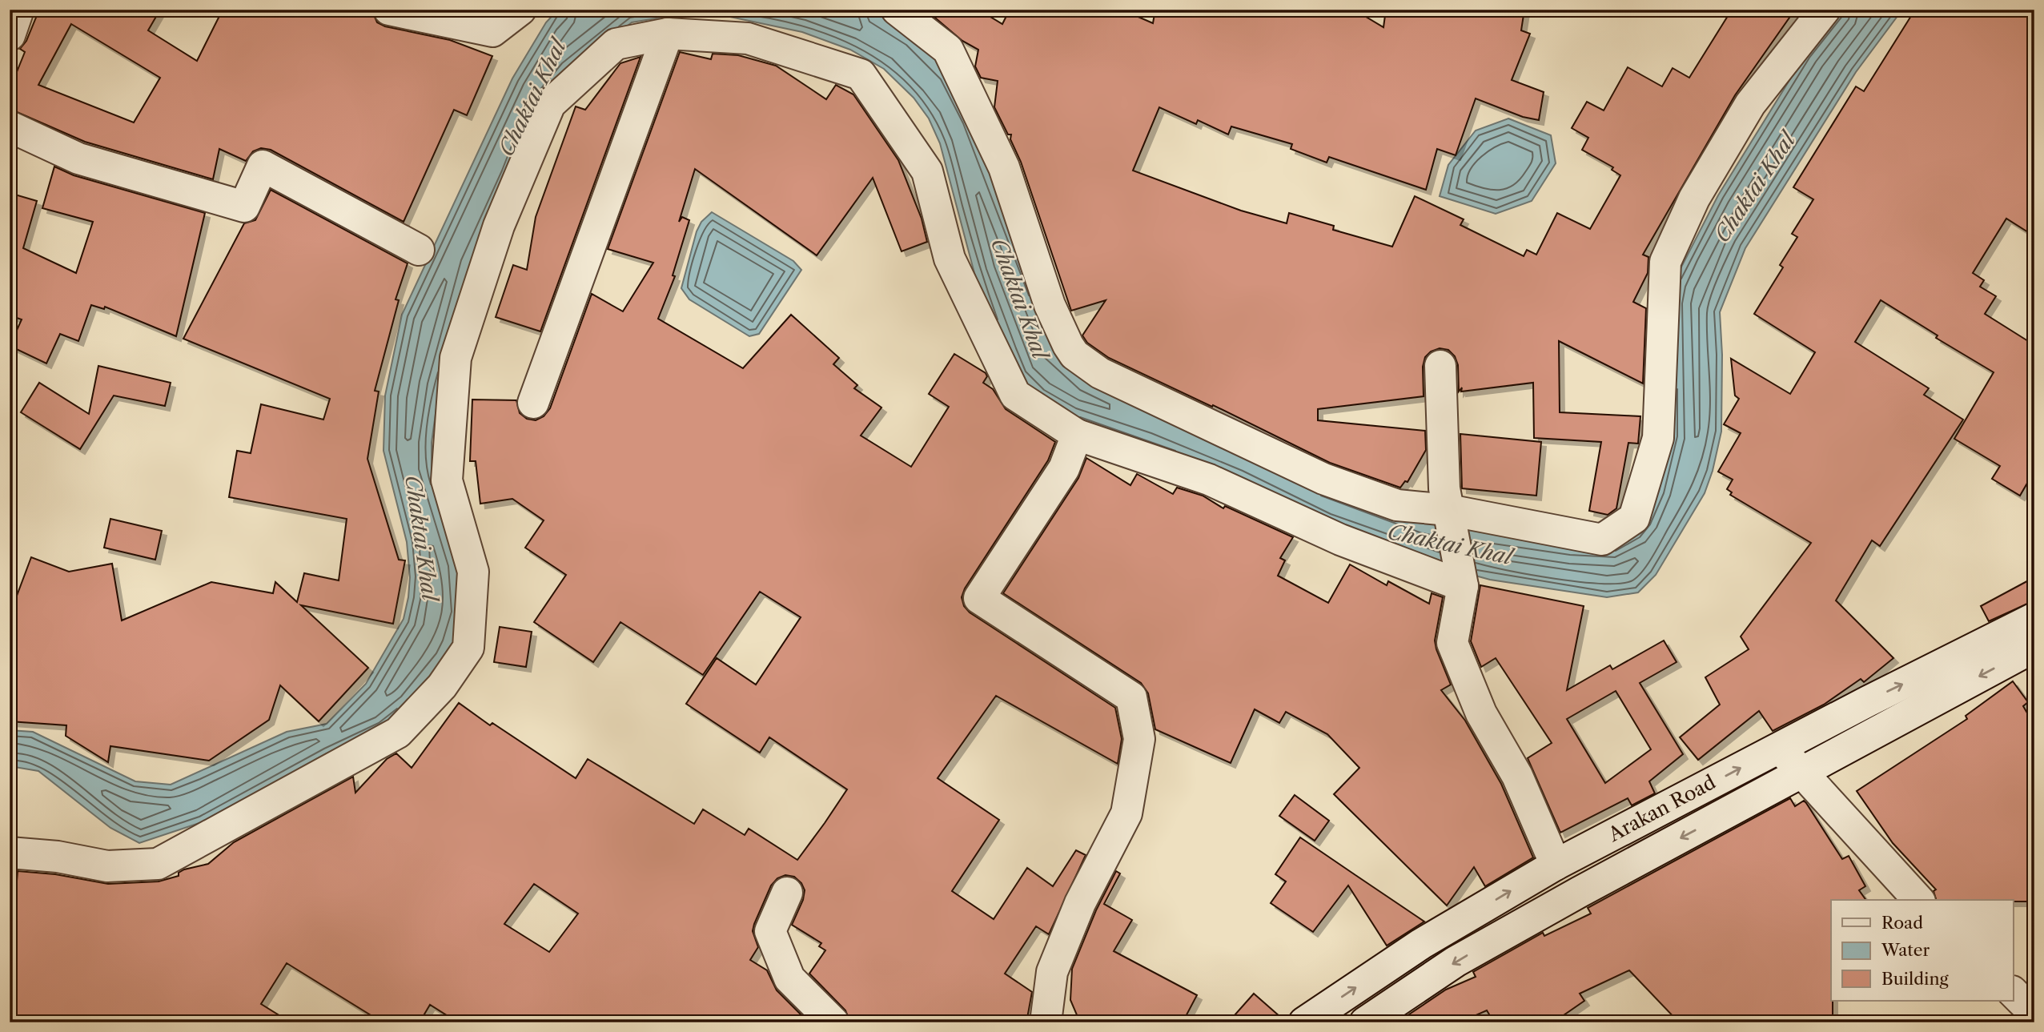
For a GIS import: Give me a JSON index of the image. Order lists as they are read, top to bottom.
{
  "streets": {
    "street": ["Arakan Road"]
  },
  "water": ["Chaktai Khal"],
  "legend": ["Road", "Water", "Building"]
}
